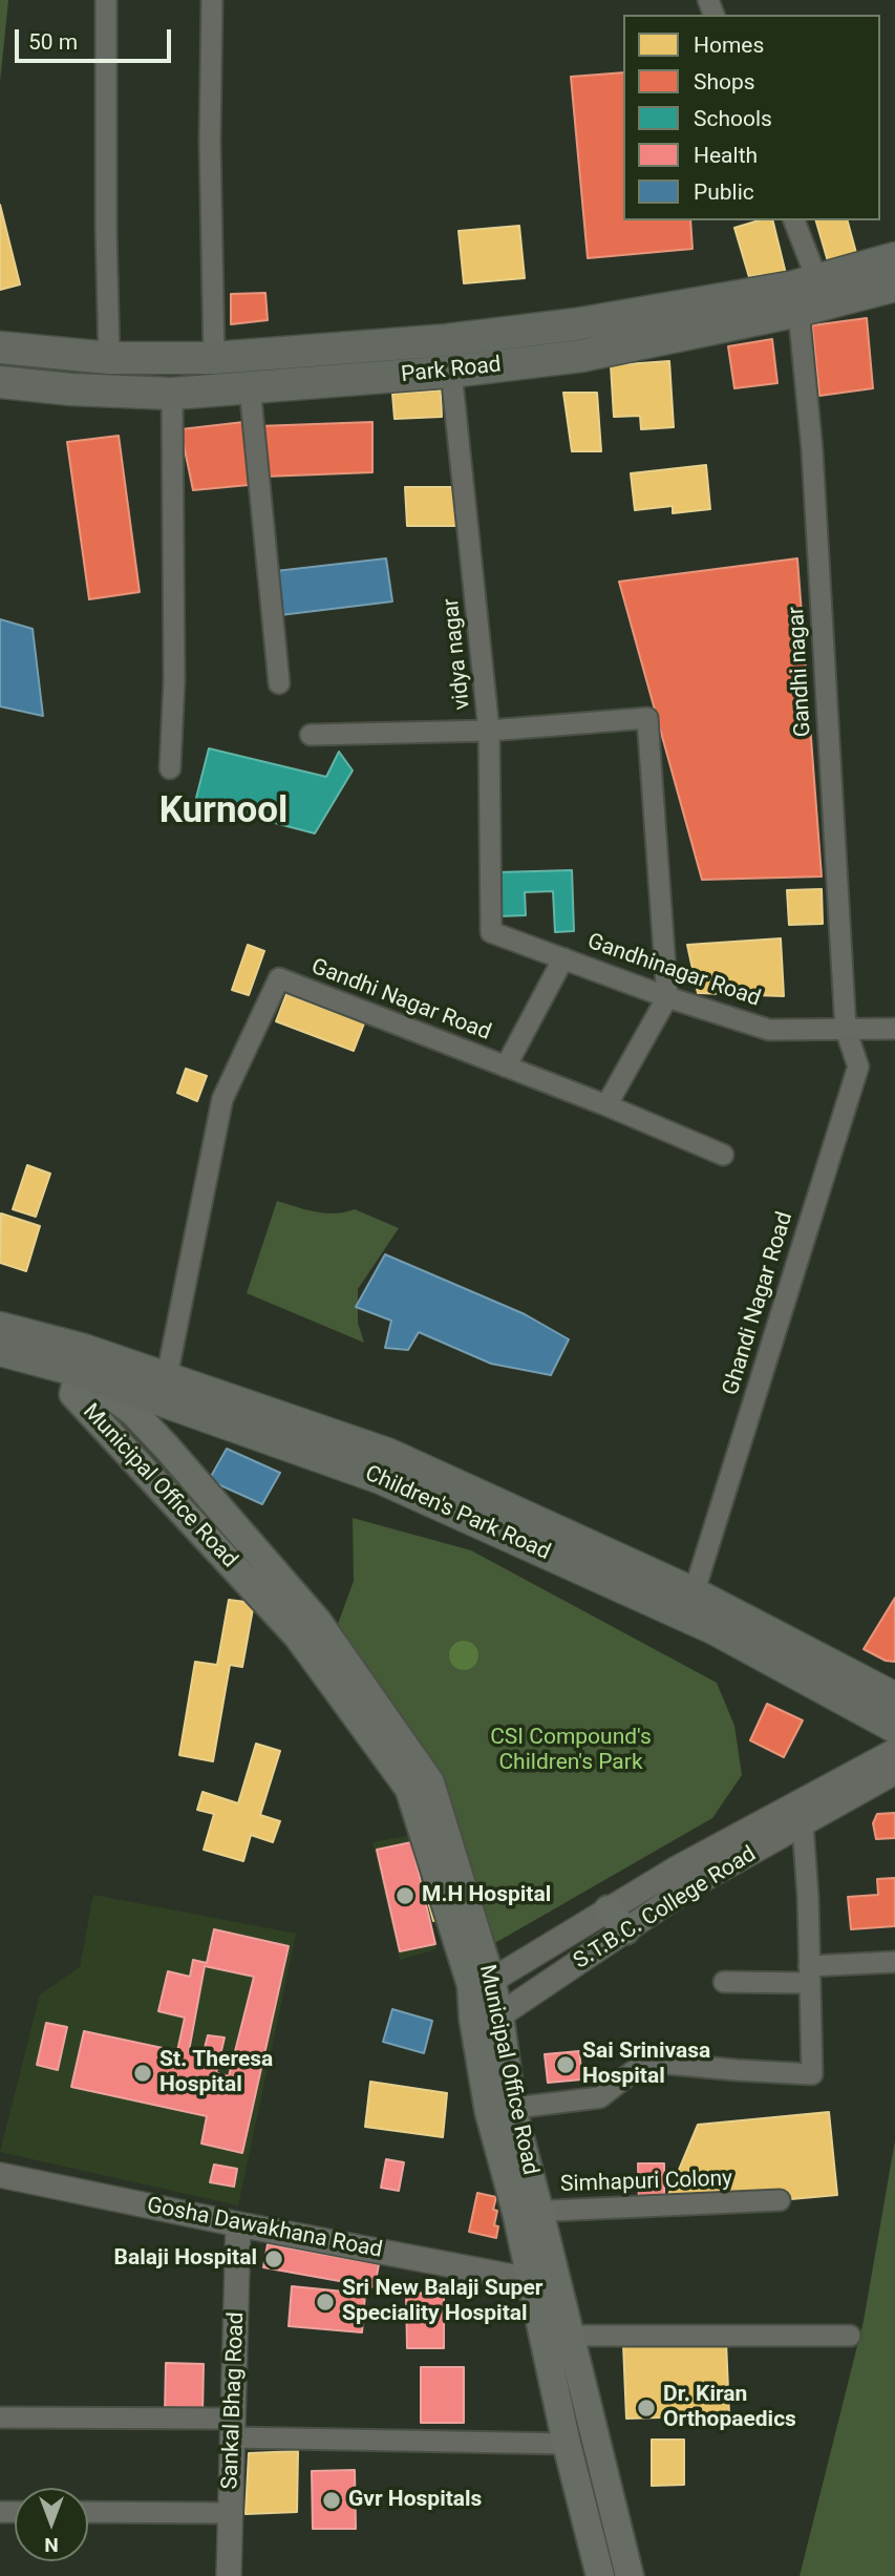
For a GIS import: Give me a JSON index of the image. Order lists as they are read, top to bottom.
{
  "streets": {
    "main road": ["Park Road", "Municipal Office Road", "Children's Park Road"],
    "street": [
      "vidya nagar",
      "Gandhi nagar",
      "Gandhinagar Road",
      "Gandhi Nagar Road",
      "Ghandi Nagar Road",
      "S.T.B.C. College Road",
      "Simhapuri Colony",
      "Gosha Dawakhana Road",
      "Sankal Bhag Road"
    ]
  },
  "crossings": [
    ["Park Road", "vidya nagar"],
    ["Park Road", "Gandhi nagar"],
    ["vidya nagar", "Gandhinagar Road"],
    ["Gandhi nagar", "Gandhinagar Road"],
    ["Gandhi nagar", "Ghandi Nagar Road"],
    ["Gandhinagar Road", "Ghandi Nagar Road"],
    ["Gandhi Nagar Road", "Children's Park Road"],
    ["Ghandi Nagar Road", "Children's Park Road"],
    ["Municipal Office Road", "Children's Park Road"],
    ["Municipal Office Road", "S.T.B.C. College Road"],
    ["Municipal Office Road", "Simhapuri Colony"],
    ["Municipal Office Road", "Gosha Dawakhana Road"],
    ["Gosha Dawakhana Road", "Sankal Bhag Road"]
  ],
  "districts": ["Kurnool"],
  "parks": ["CSI Compound's Children's Park"],
  "places": [
    "M.H Hospital",
    "Sai Srinivasa Hospital",
    "St. Theresa Hospital",
    "Balaji Hospital",
    "Sri New Balaji Super Speciality Hospital",
    "Dr. Kiran Orthopaedics",
    "Gvr Hospitals"
  ],
  "legend": [
    "Homes",
    "Shops",
    "Schools",
    "Health",
    "Public"
  ],
  "scale_bar": "50 m",
  "north": "bottom"
}
